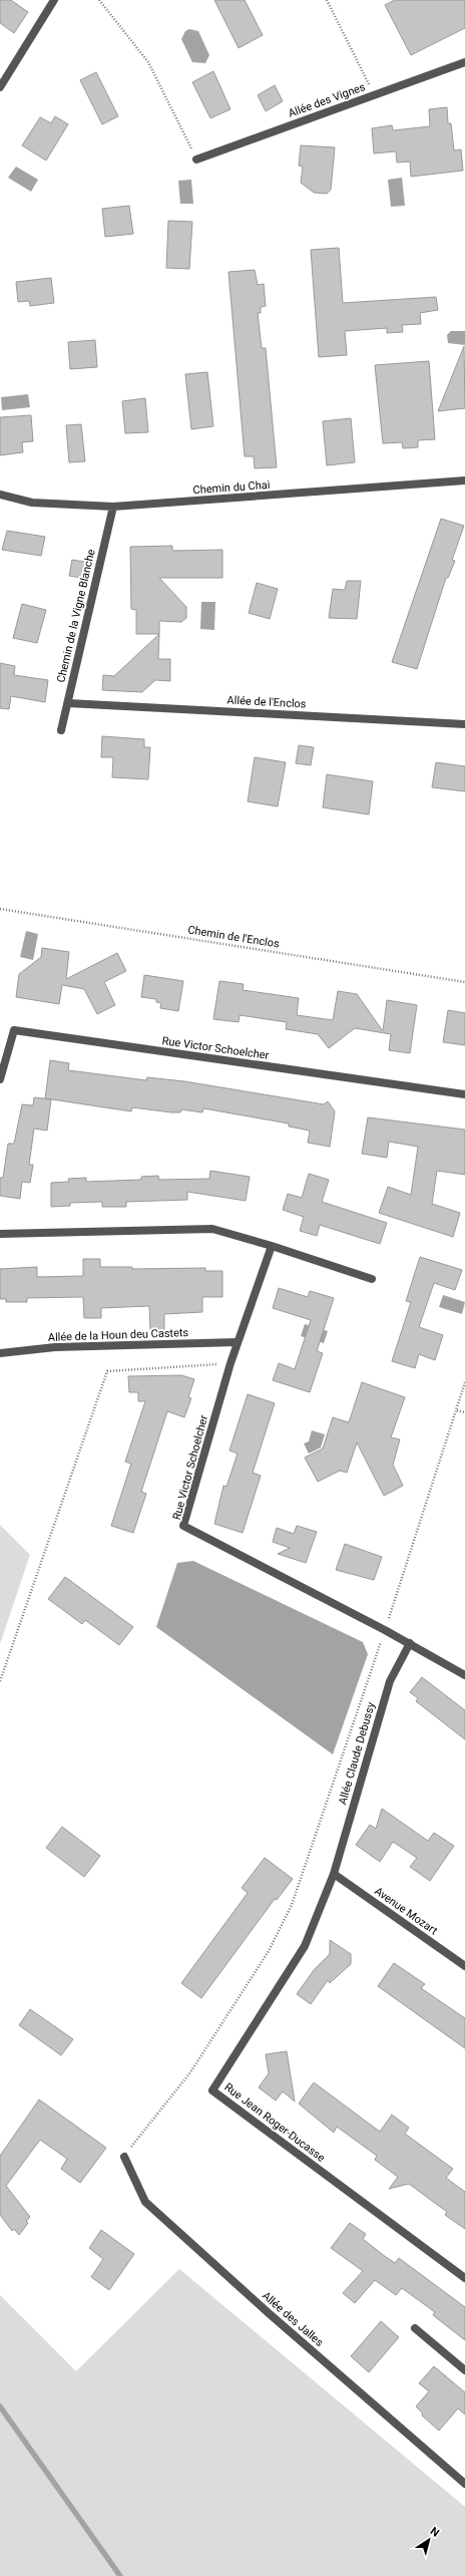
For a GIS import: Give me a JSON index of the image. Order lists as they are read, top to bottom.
{
  "streets": {
    "street": [
      "Allée des Vignes",
      "Chemin du Chai",
      "Chemin de la Vigne Blanche",
      "Allée de l'Enclos",
      "Rue Victor Schoelcher",
      "Allée de la Houn deu Castets",
      "Allée Claude Debussy",
      "Avenue Mozart",
      "Rue Jean Roger-Ducasse",
      "Allée des Jalles"
    ],
    "path": ["Chemin de l'Enclos"]
  },
  "crossings": [
    ["Chemin du Chai", "Chemin de la Vigne Blanche"],
    ["Chemin de la Vigne Blanche", "Allée de l'Enclos"],
    ["Rue Victor Schoelcher", "Allée de la Houn deu Castets"],
    ["Allée Claude Debussy", "Avenue Mozart"],
    ["Allée Claude Debussy", "Rue Jean Roger-Ducasse"],
    ["Avenue Mozart", "Rue Jean Roger-Ducasse"]
  ],
  "north": "top right"
}
